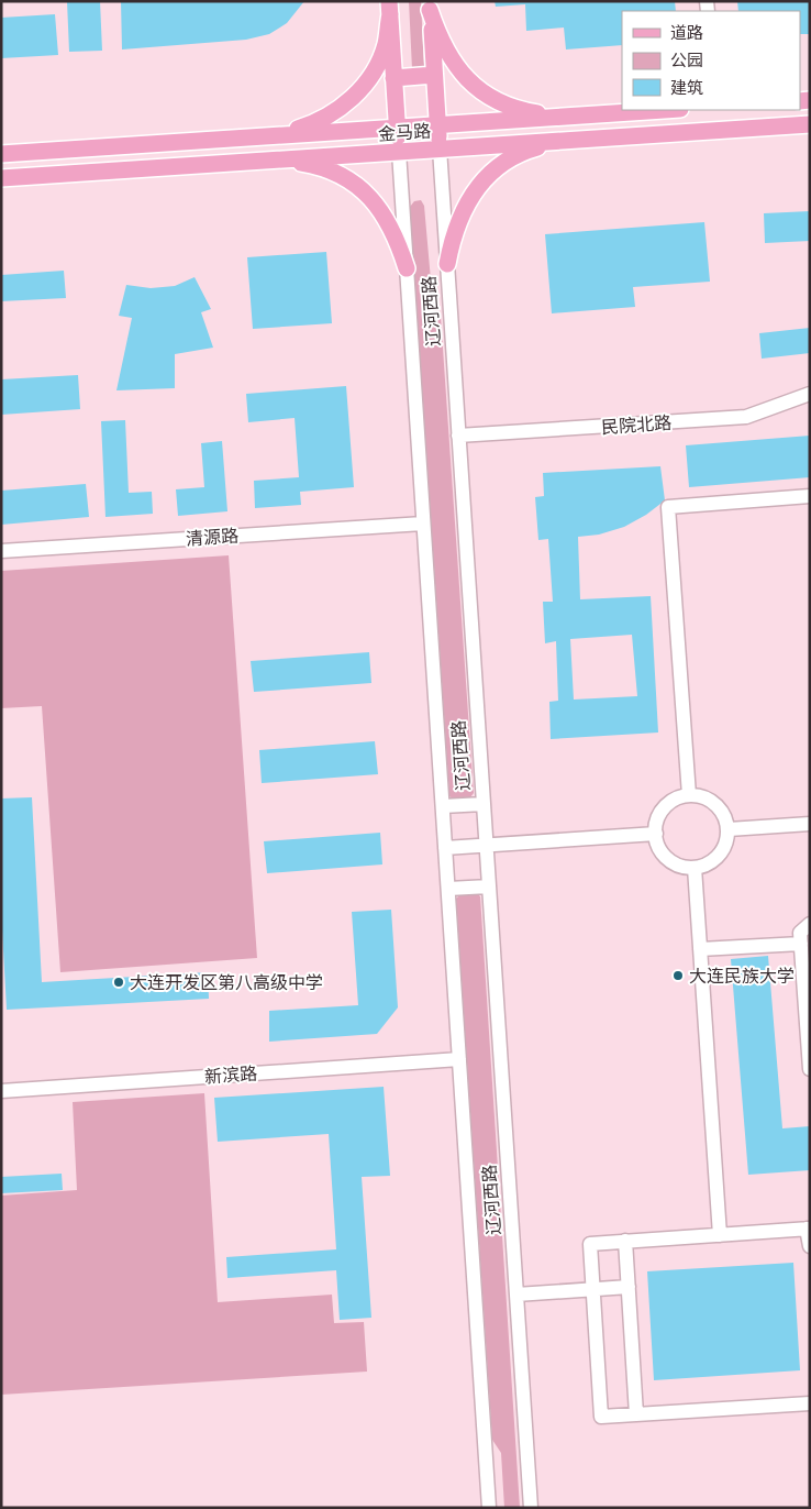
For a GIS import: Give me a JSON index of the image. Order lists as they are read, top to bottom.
{
  "streets": {
    "main road": ["金马路", "辽河西路"],
    "street": ["民院北路", "清源路", "新滨路"]
  },
  "crossings": [
    ["金马路", "辽河西路"],
    ["辽河西路", "民院北路"],
    ["辽河西路", "清源路"],
    ["辽河西路", "新滨路"]
  ],
  "places": ["大连民族大学", "大连开发区第八高级中学"],
  "legend": ["道路", "公园", "建筑"]
}
